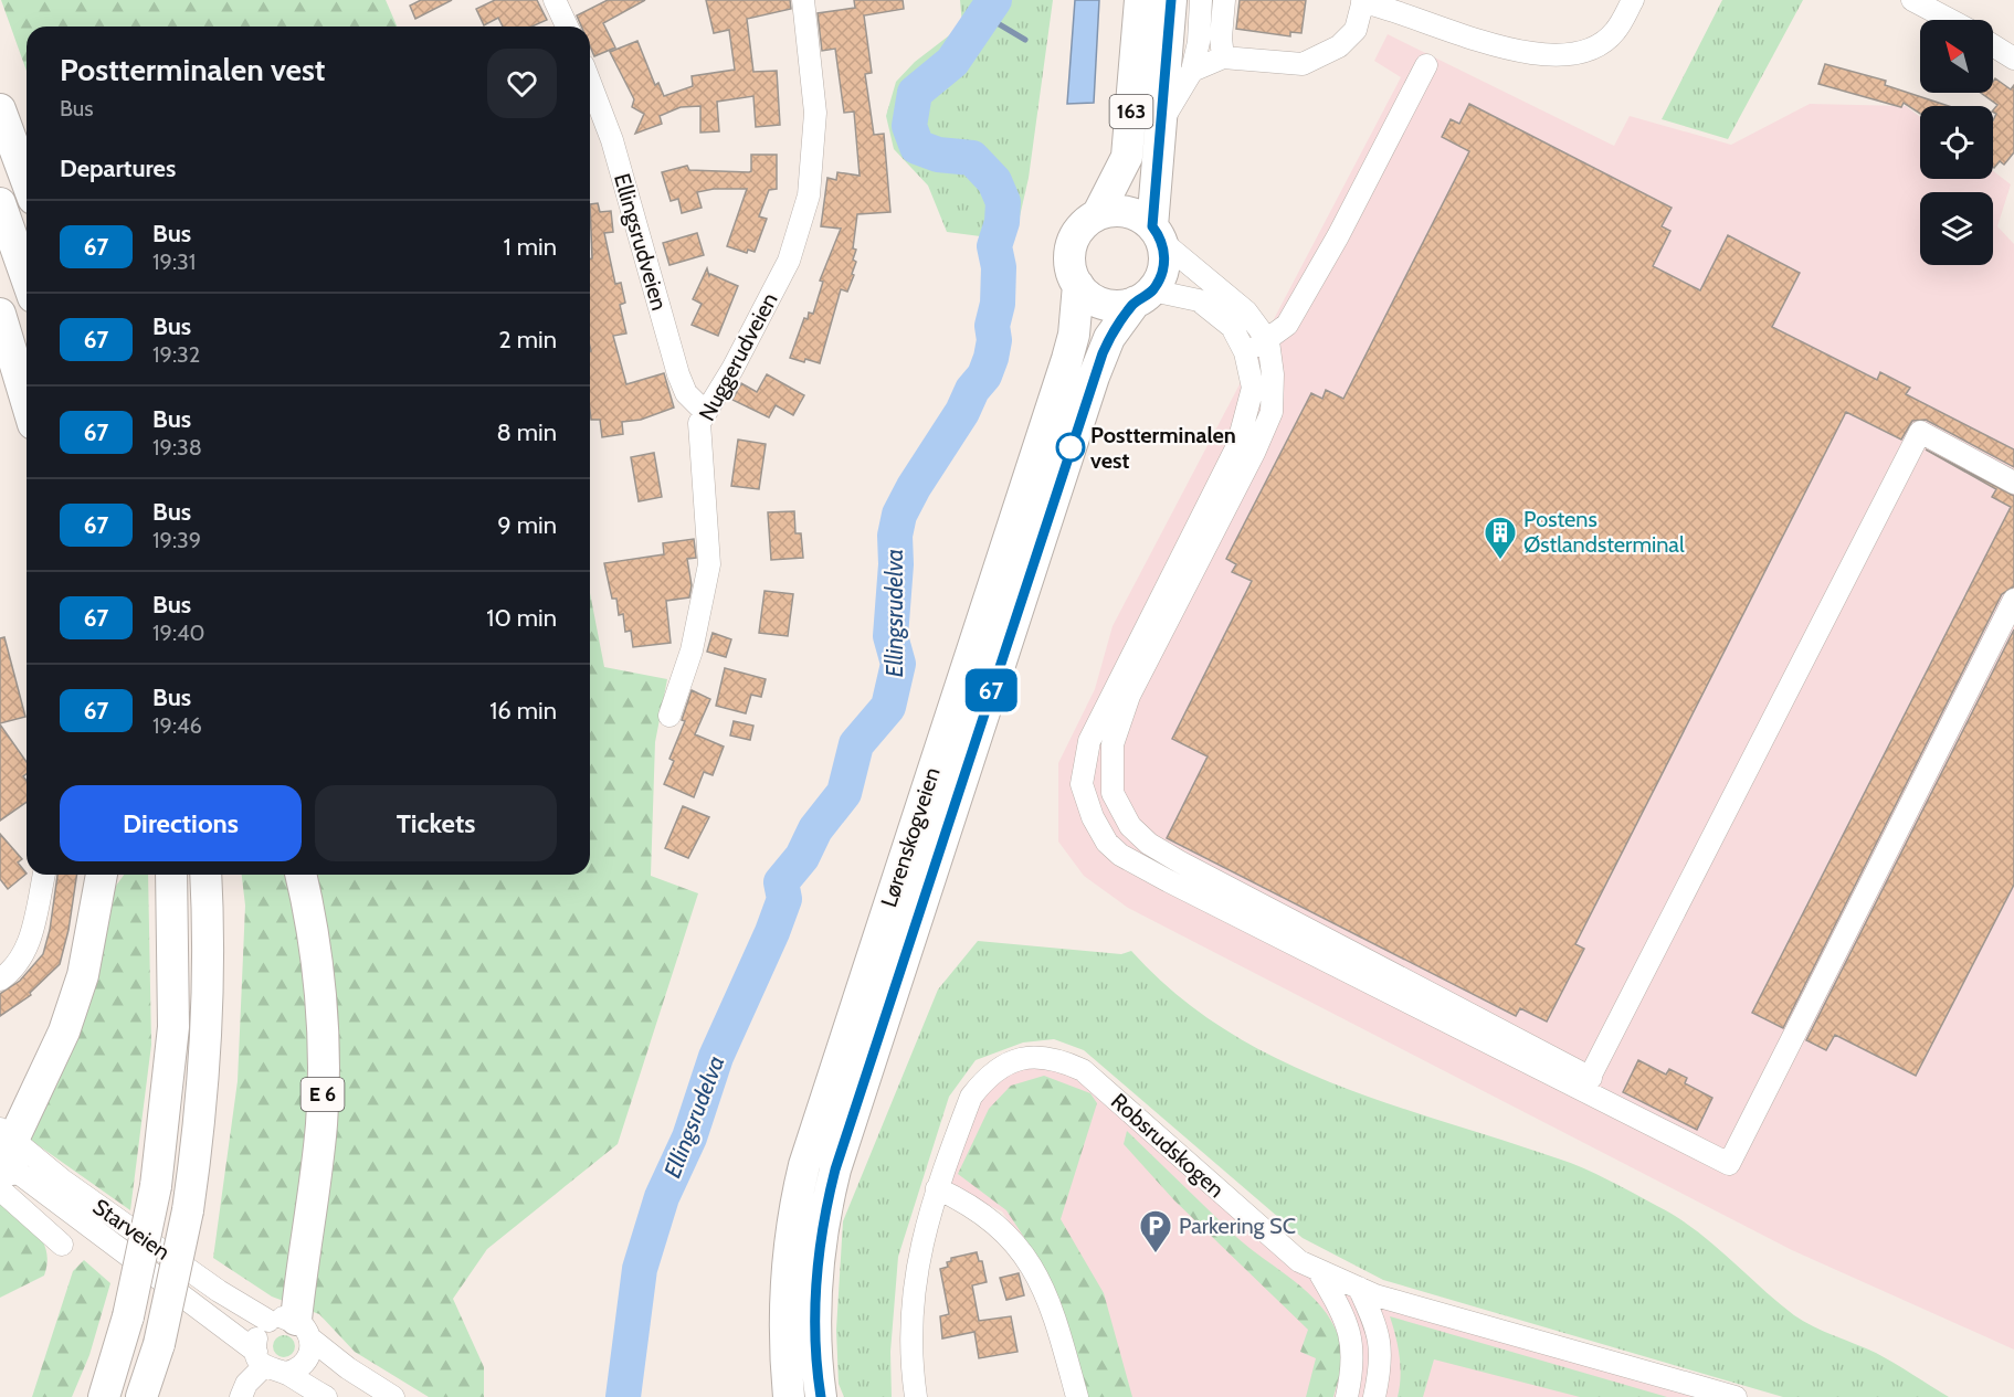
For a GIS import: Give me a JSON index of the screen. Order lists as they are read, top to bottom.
{
  "streets": {
    "highway": ["163", "Lørenskogveien", "E 6"],
    "street": [
      "Ellingsrudveien",
      "Nuggerudveien",
      "Robsrudskogen",
      "Starveien"
    ]
  },
  "crossings": [
    ["163", "Lørenskogveien"],
    ["Ellingsrudveien", "Nuggerudveien"],
    ["E 6", "Starveien"]
  ],
  "water": ["Ellingsrudelva"],
  "places": {
    "other": ["Postterminalen vest"],
    "building": ["Postens Østlandsterminal"],
    "parking": ["Parkering SC"]
  },
  "lines": ["bus line 67"],
  "north": "top left",
  "page": {
    "on_map": "67",
    "heading": [
      ["Postterminalen vest", "Bus"],
      "Departures"
    ],
    "list": [
      {
        "mark": "67",
        "name": "Bus",
        "note": "19:31",
        "value": "1 min"
      },
      {
        "mark": "67",
        "name": "Bus",
        "note": "19:32",
        "value": "2 min"
      },
      {
        "mark": "67",
        "name": "Bus",
        "note": "19:38",
        "value": "8 min"
      },
      {
        "mark": "67",
        "name": "Bus",
        "note": "19:39",
        "value": "9 min"
      },
      {
        "mark": "67",
        "name": "Bus",
        "note": "19:40",
        "value": "10 min"
      },
      {
        "mark": "67",
        "name": "Bus",
        "note": "19:46",
        "value": "16 min"
      }
    ],
    "buttons": ["Directions", "Tickets"]
  }
}
